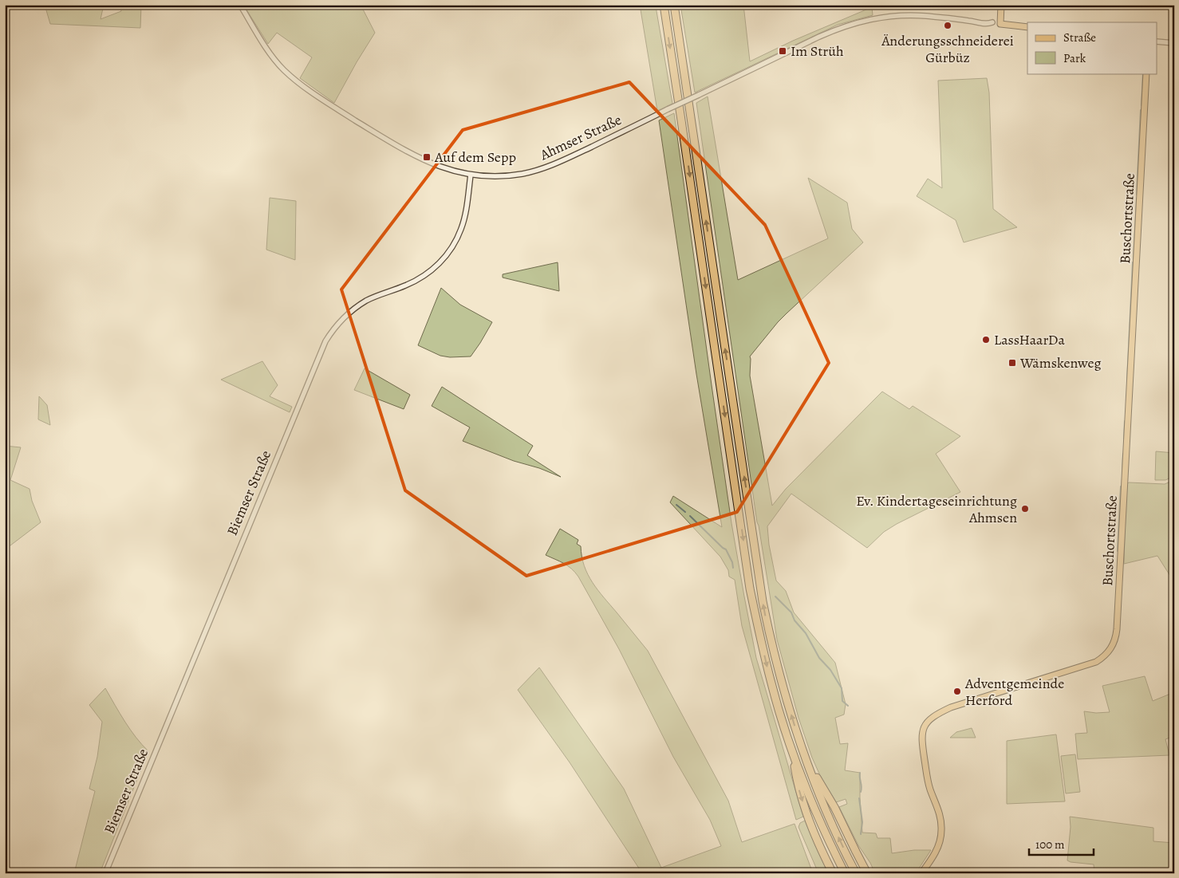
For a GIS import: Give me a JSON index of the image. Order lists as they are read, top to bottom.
{
  "streets": {
    "main road": ["Ahmser Straße", "Buschortstraße"],
    "street": ["Biemser Straße"]
  },
  "crossings": [
    ["Ahmser Straße", "Biemser Straße"]
  ],
  "places": {
    "other": [
      "Änderungsschneiderei Gürbüz",
      "LassHaarDa",
      "Ev. Kindertageseinrichtung Ahmsen",
      "Adventgemeinde Herford"
    ],
    "transit": ["Im Strüh", "Auf dem Sepp", "Wämskenweg"]
  },
  "legend": ["Straße", "Park"],
  "scale_bar": "100 m"
}
